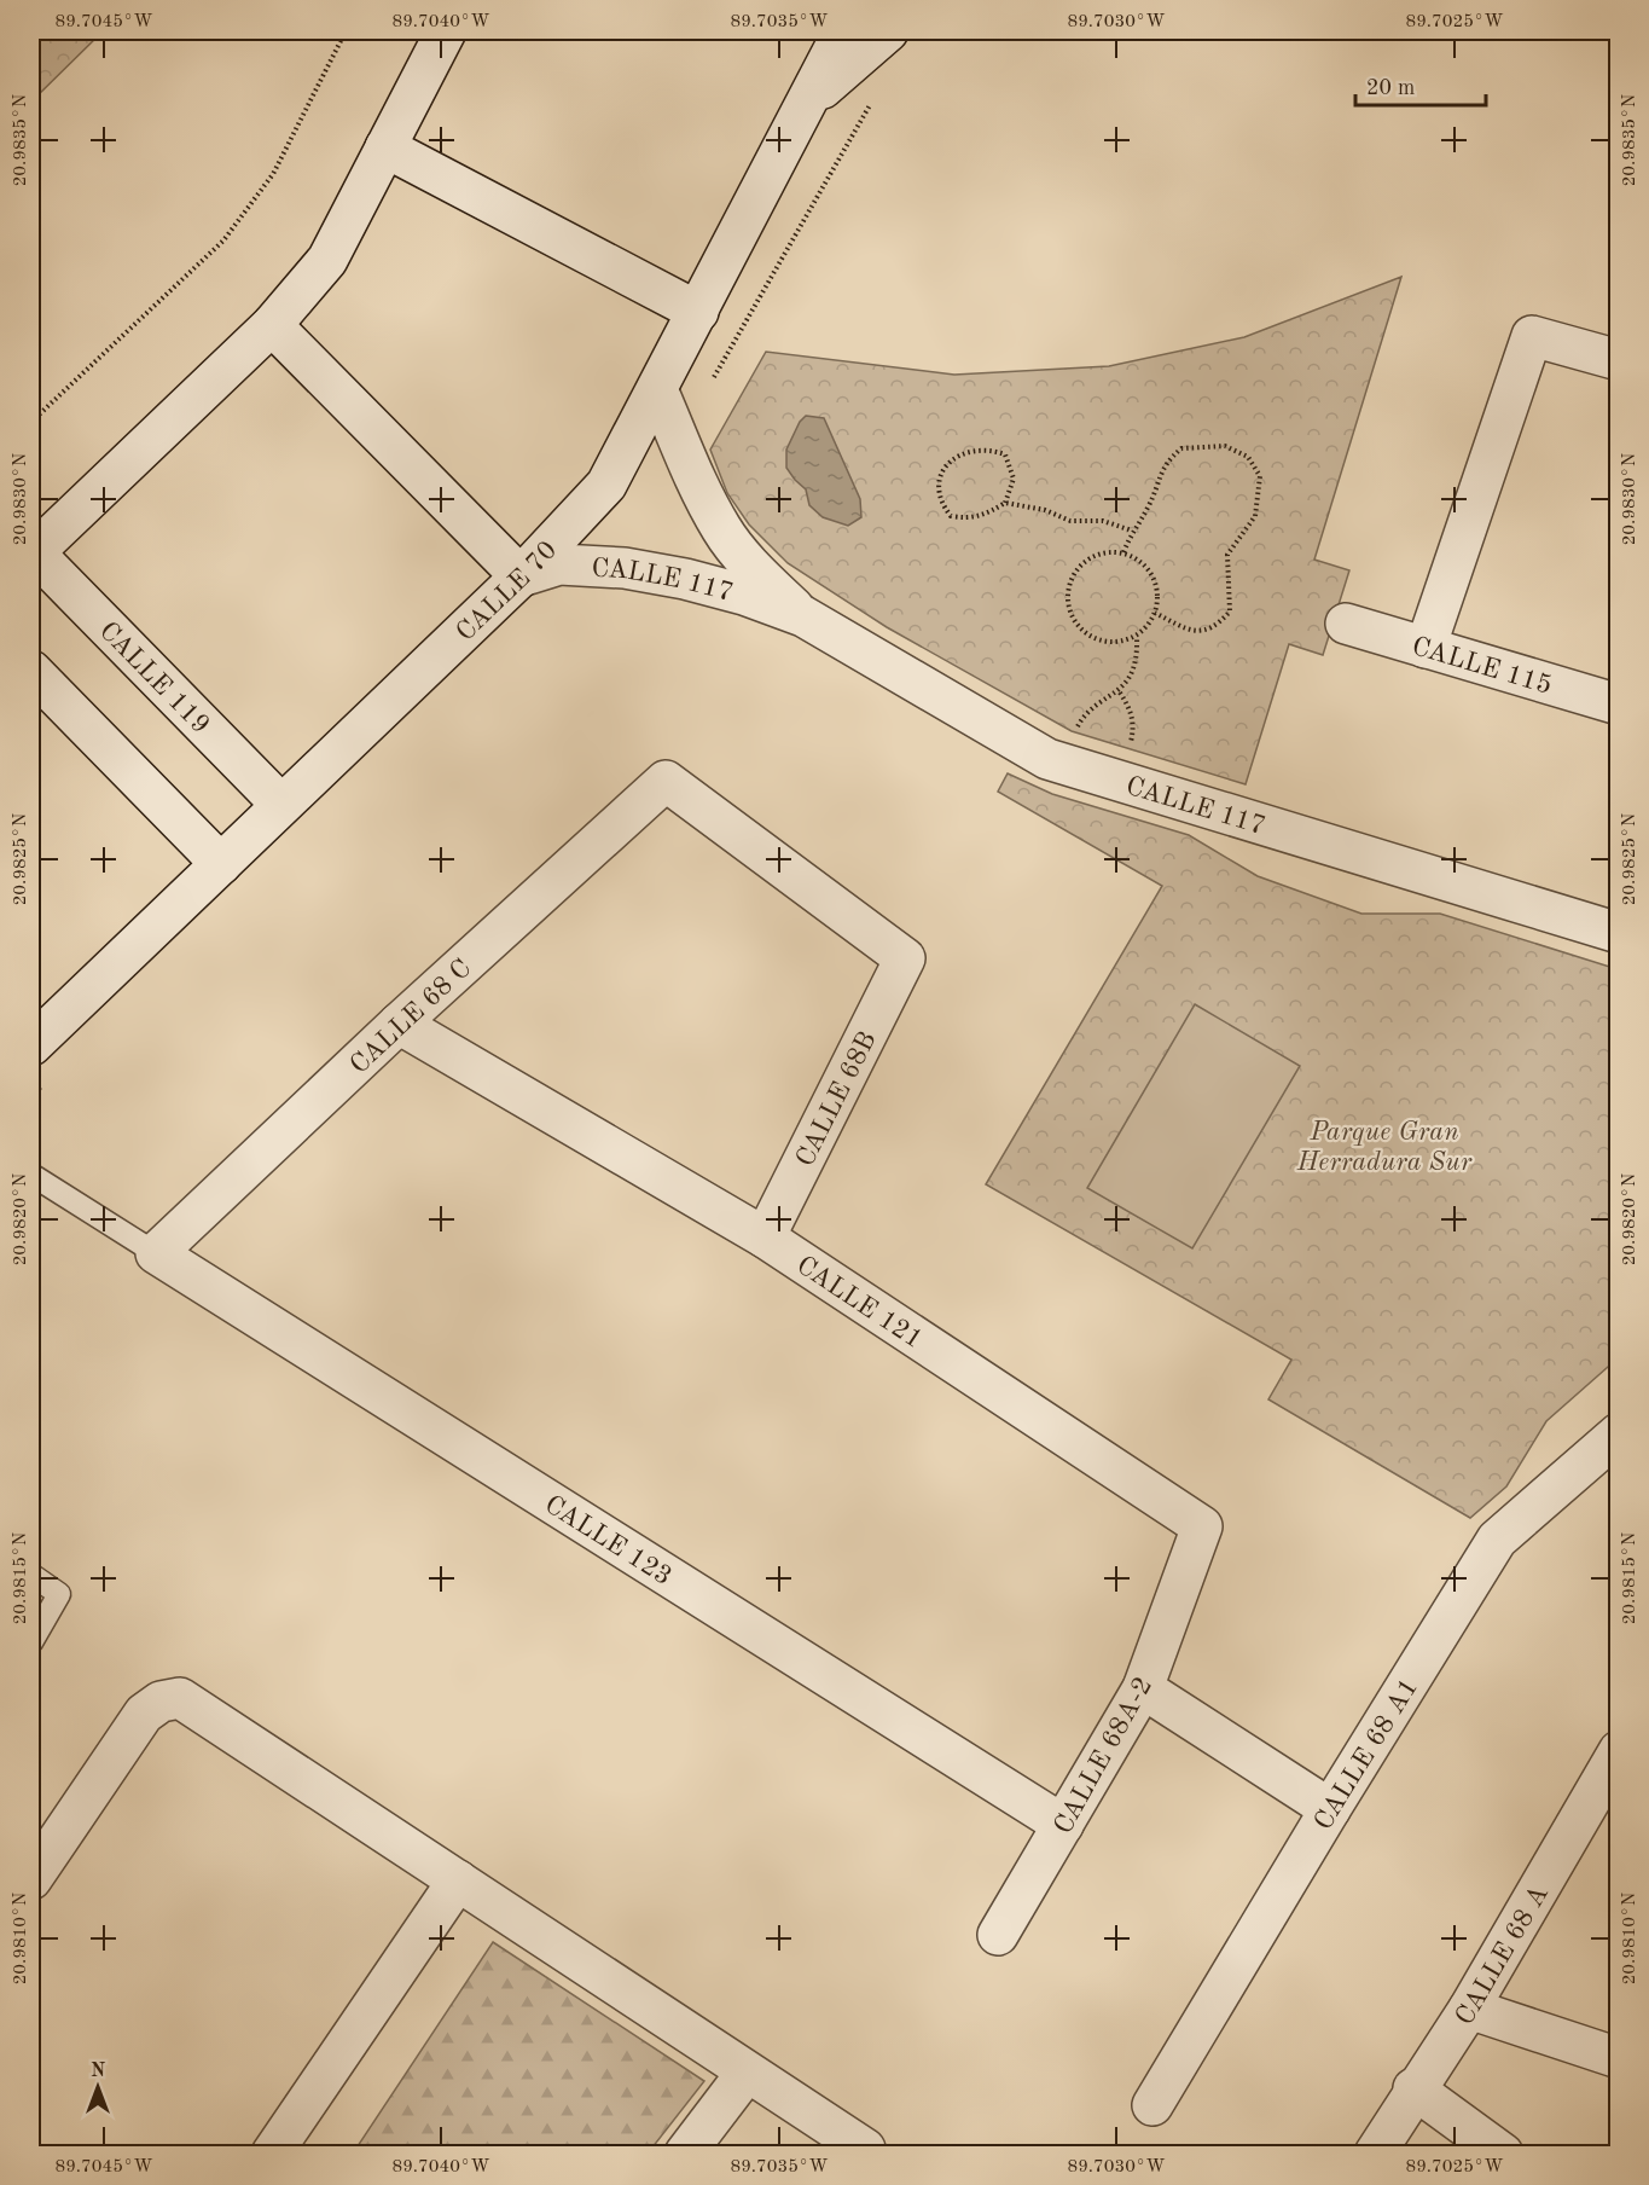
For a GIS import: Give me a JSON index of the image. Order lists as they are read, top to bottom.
{
  "streets": {
    "street": [
      "CALLE 117",
      "CALLE 70",
      "CALLE 115",
      "CALLE 119",
      "CALLE 68 C",
      "CALLE 68B",
      "CALLE 121",
      "CALLE 123",
      "CALLE 68 A1",
      "CALLE 68A-2",
      "CALLE 68 A"
    ]
  },
  "crossings": [
    ["CALLE 117", "CALLE 70"],
    ["CALLE 70", "CALLE 119"],
    ["CALLE 68 C", "CALLE 68B"],
    ["CALLE 68 C", "CALLE 121"],
    ["CALLE 68 C", "CALLE 123"],
    ["CALLE 68B", "CALLE 121"],
    ["CALLE 121", "CALLE 68A-2"],
    ["CALLE 123", "CALLE 68A-2"]
  ],
  "parks": ["Parque Gran Herradura Sur"],
  "scale_bar": "20 m",
  "north": "top",
  "coordinates": [
    "89.7045°W",
    "89.7040°W",
    "89.7035°W",
    "89.7030°W",
    "89.7025°W",
    "20.9835°N",
    "20.9830°N",
    "20.9825°N",
    "20.9820°N",
    "20.9815°N",
    "20.9810°N"
  ]
}
